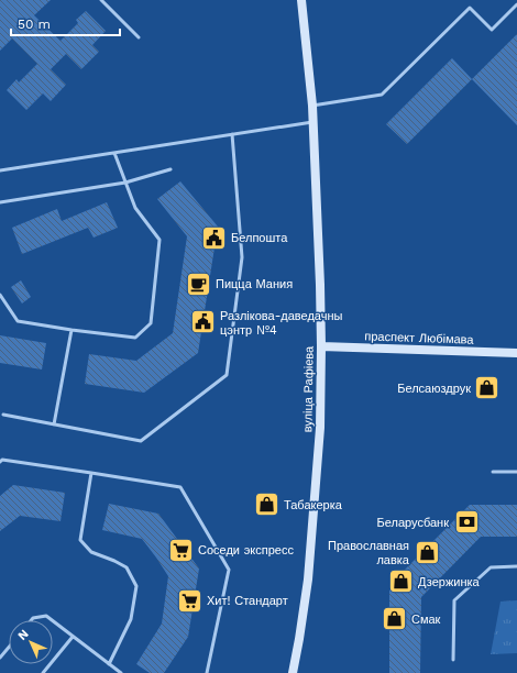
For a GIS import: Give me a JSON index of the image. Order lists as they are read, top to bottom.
{
  "streets": {
    "main road": ["праспект Любімава", "вуліца Рафіева"]
  },
  "crossings": [
    ["праспект Любімава", "вуліца Рафіева"]
  ],
  "places": {
    "public building": ["Белпошта", "Разлікова-даведачны цэнтр №4"],
    "cafe": ["Пицца Мания"],
    "shop": [
      "Белсаюздрук",
      "Табакерка",
      "Православная лавка",
      "Дзержинка",
      "Смак"
    ],
    "bank": ["Беларусбанк"],
    "supermarket": ["Соседи экспресс", "Хит! Стандарт"]
  },
  "scale_bar": "50 m",
  "north": "top left"
}
